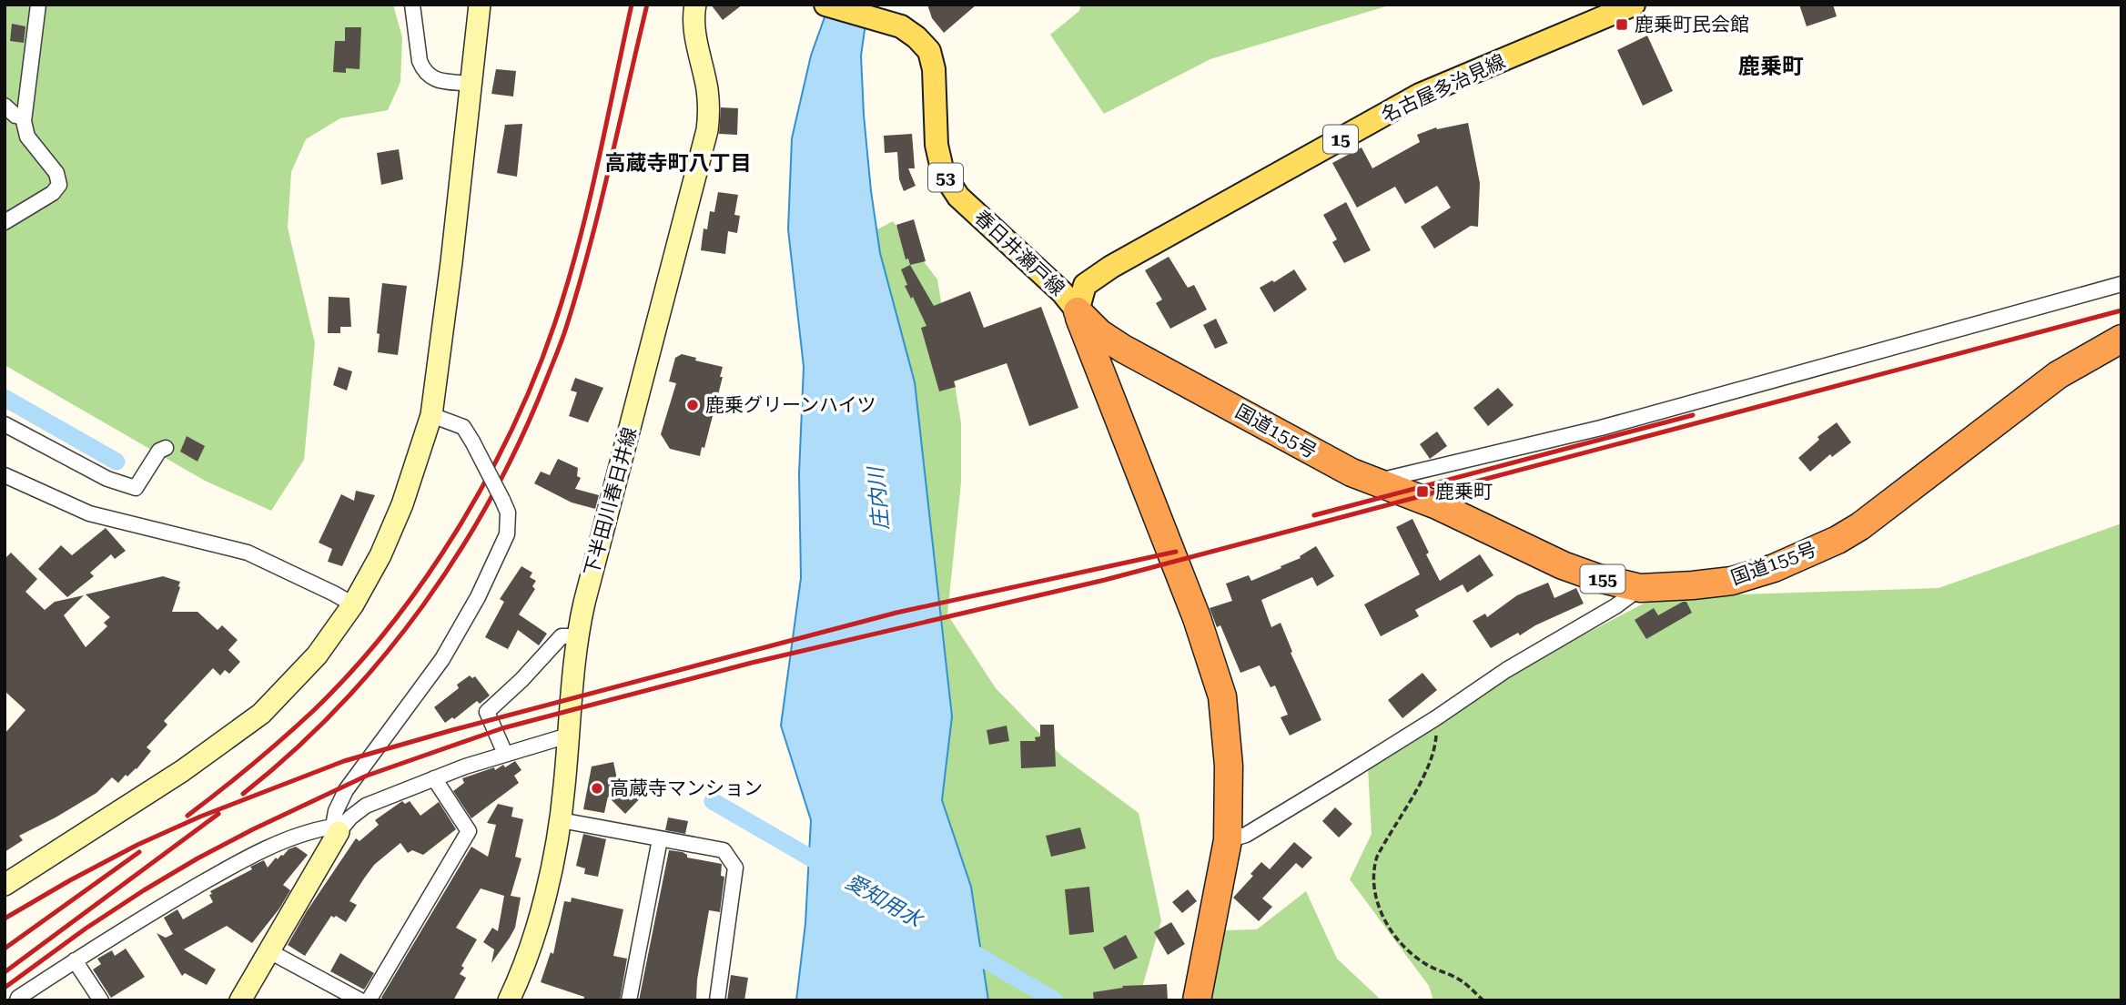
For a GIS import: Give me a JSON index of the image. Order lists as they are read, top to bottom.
{
  "streets": {
    "highway": ["国道155号", "155"],
    "main road": [
      "名古屋多治見線",
      "15",
      "53",
      "春日井瀬戸線"
    ],
    "street": ["下半田川春日井線"]
  },
  "crossings": [
    ["名古屋多治見線", "春日井瀬戸線"],
    ["名古屋多治見線", "国道155号"],
    ["春日井瀬戸線", "国道155号"]
  ],
  "districts": ["鹿乗町", "高蔵寺町八丁目"],
  "water": ["庄内川", "愛知用水"],
  "places": {
    "transit": ["鹿乗町民会館", "鹿乗町"],
    "other": ["鹿乗グリーンハイツ", "高蔵寺マンション"]
  }
}
